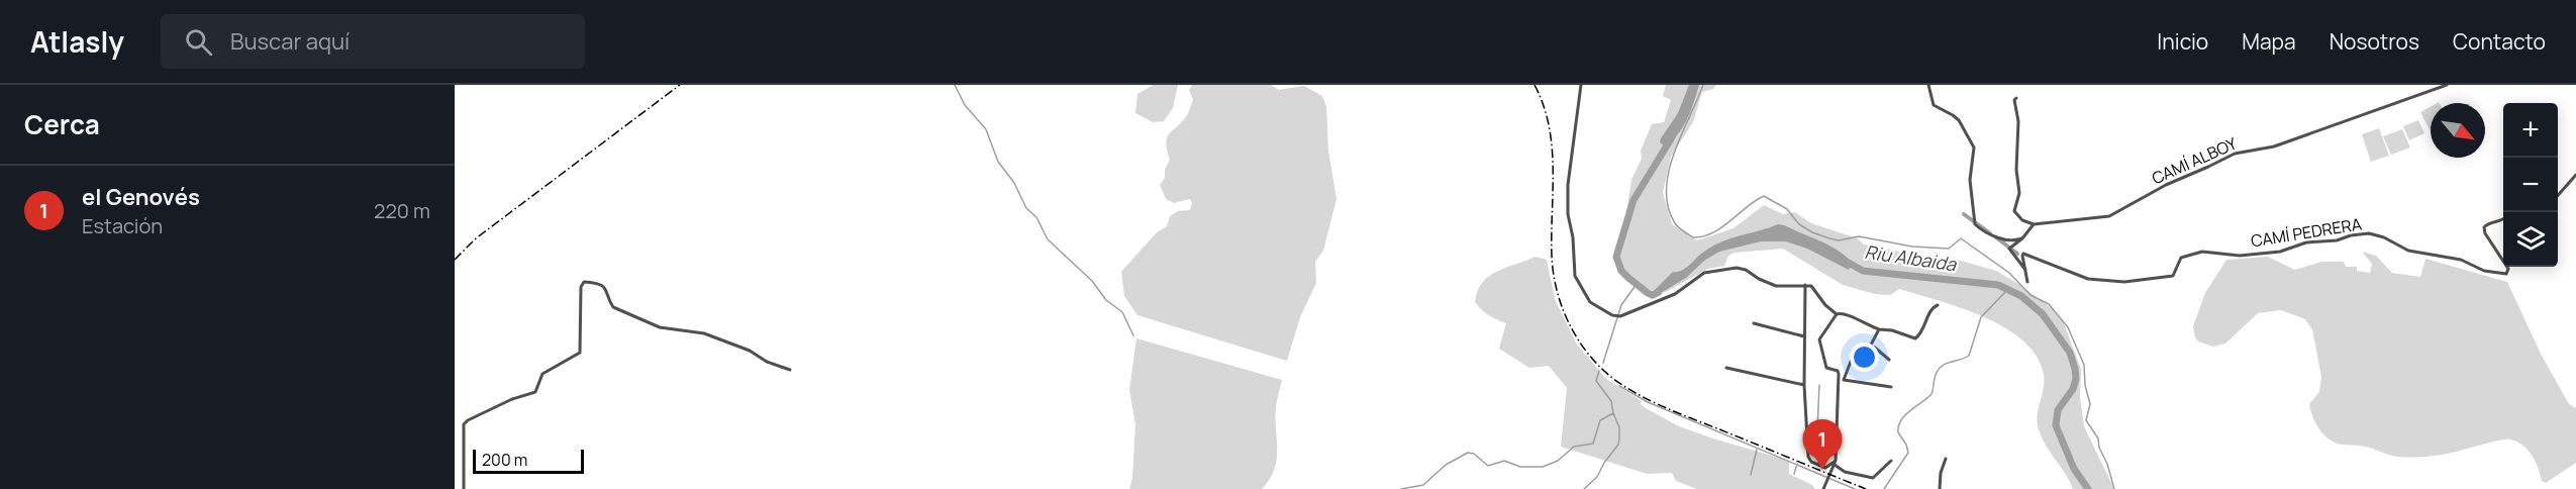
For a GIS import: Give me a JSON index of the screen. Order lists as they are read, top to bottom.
{
  "streets": {
    "street": ["CAMÍ ALBOY", "CAMÍ PEDRERA"]
  },
  "water": ["Riu Albaida"],
  "scale_bar": "200 m",
  "north": "bottom right",
  "page": {
    "header": "Atlasly",
    "search": "Buscar aquí",
    "nav": [
      "Inicio",
      "Mapa",
      "Nosotros",
      "Contacto"
    ],
    "heading": "Cerca",
    "map_buttons": ["+", "−"],
    "list": [
      {
        "mark": "1",
        "name": "el Genovés",
        "note": "Estación",
        "value": "220 m"
      }
    ],
    "pins": "1",
    "scale": "200 m"
  }
}
